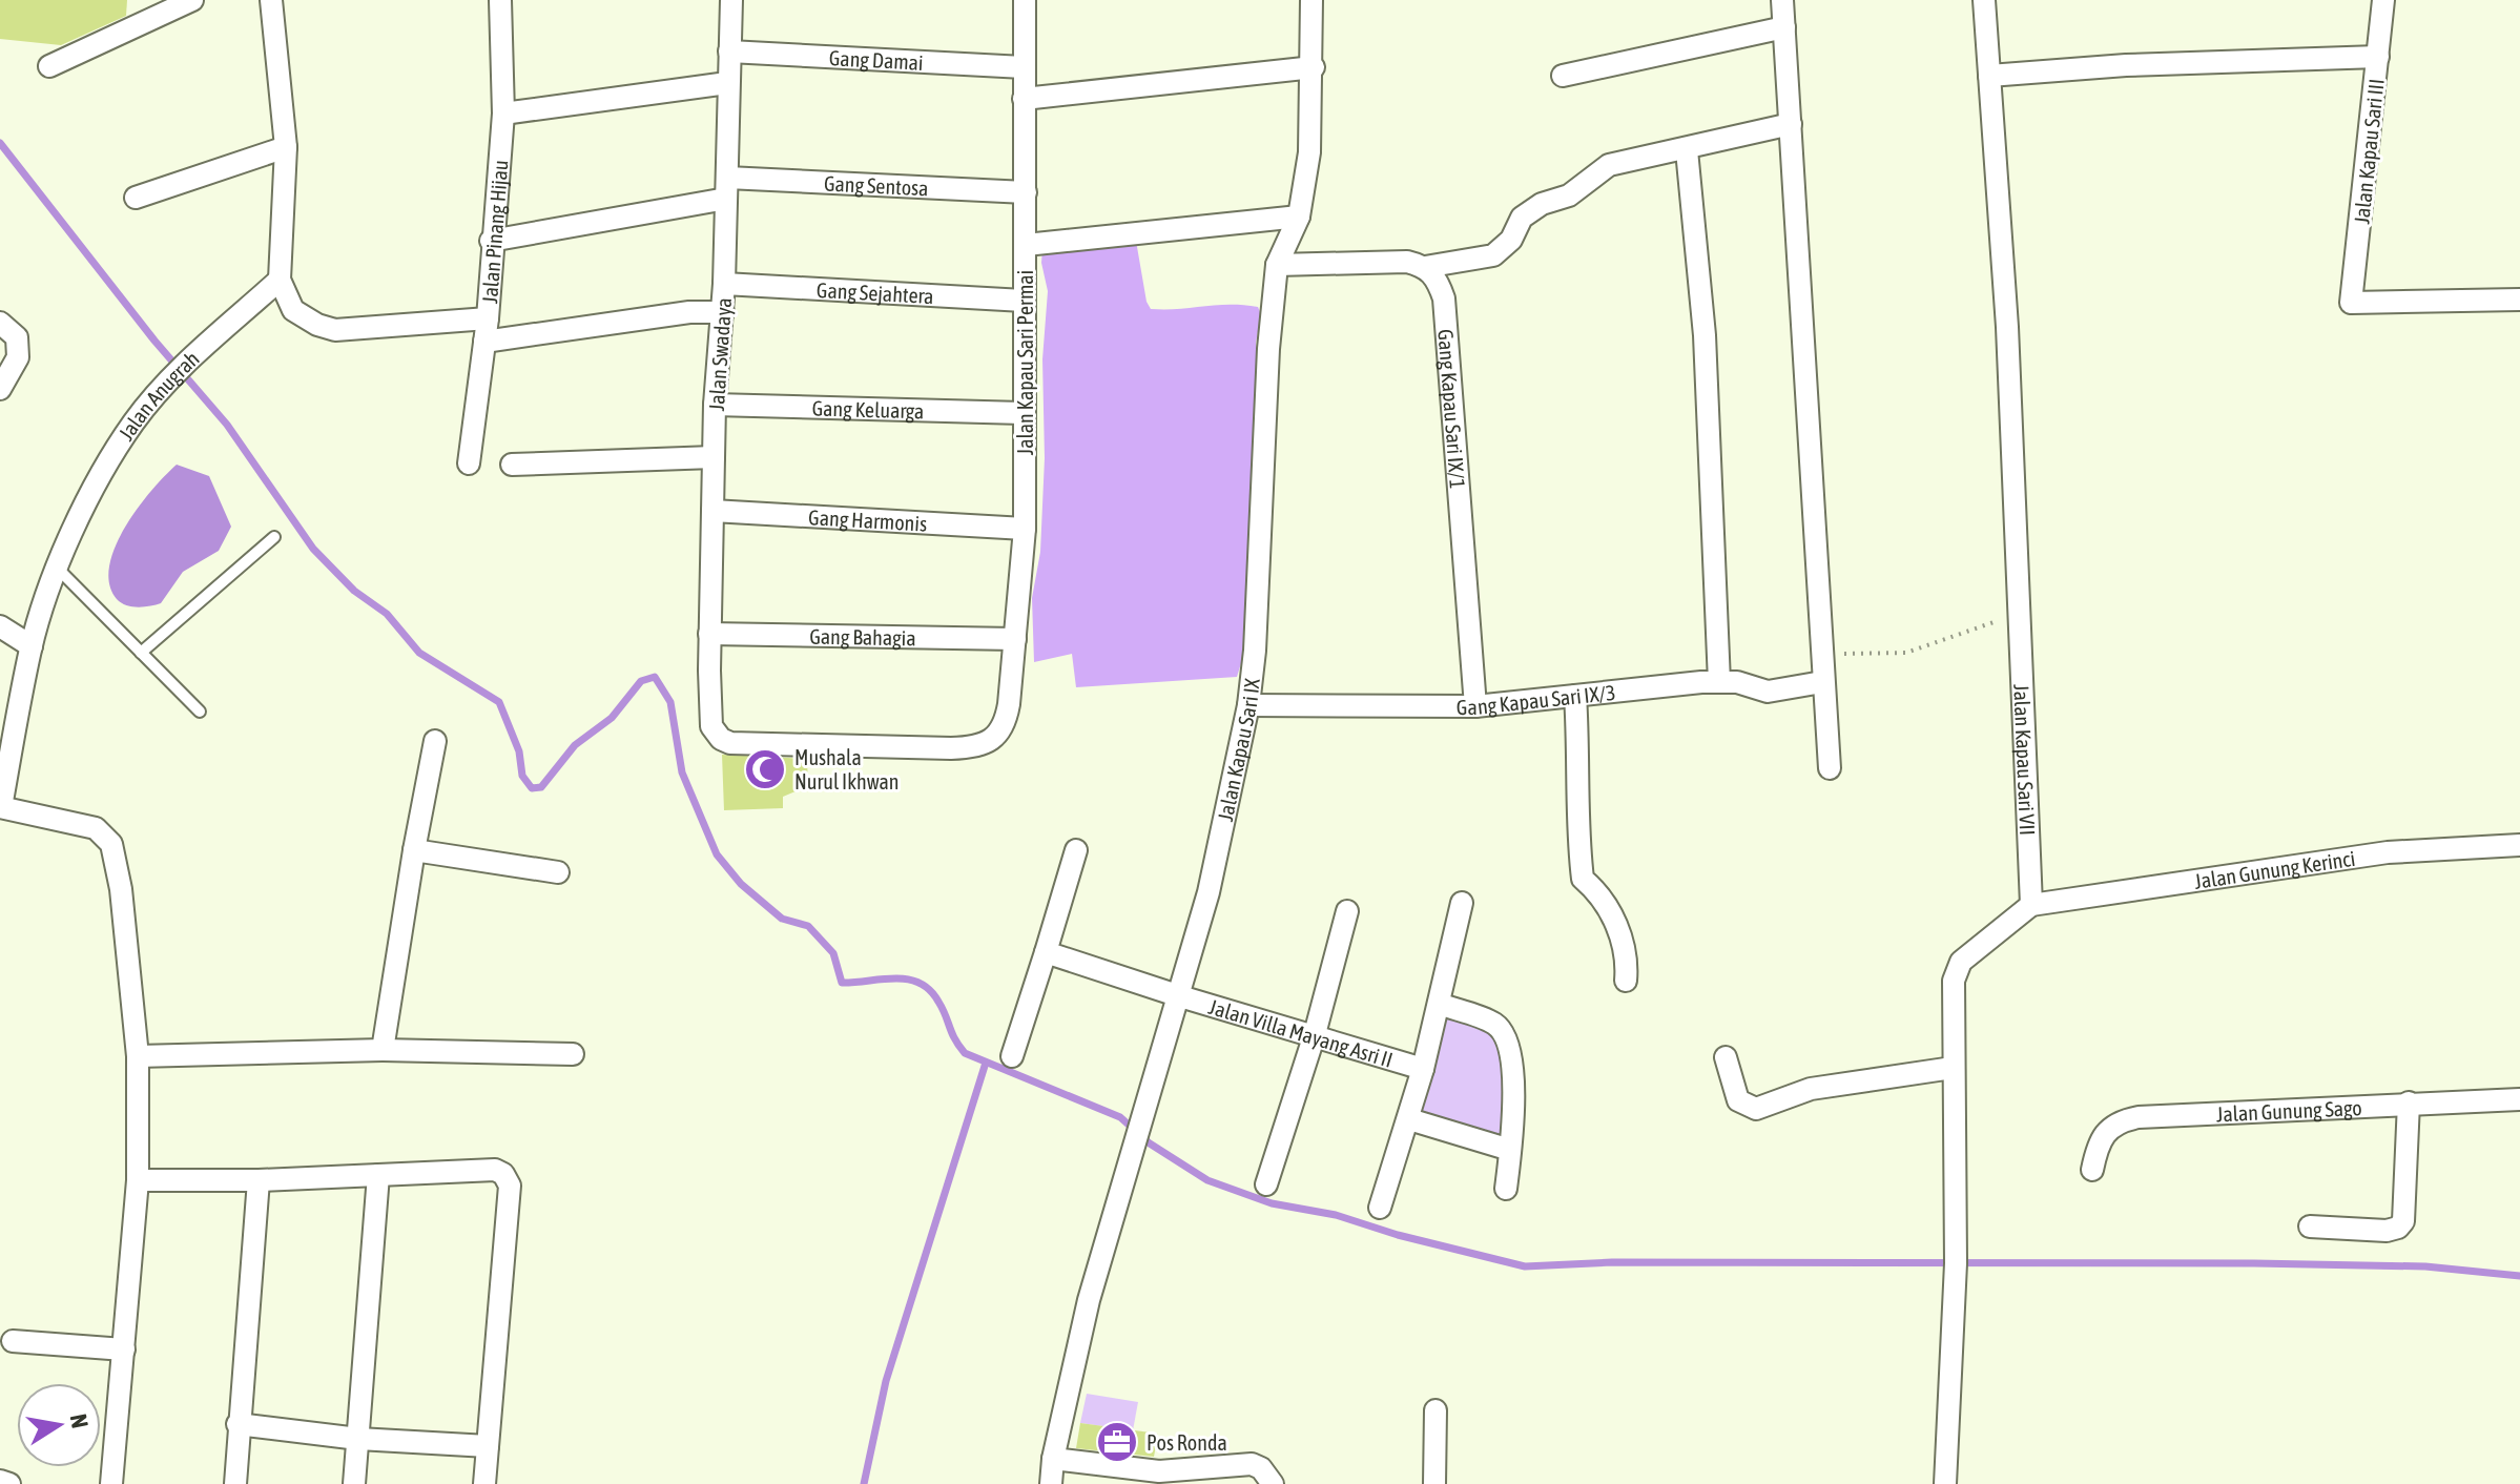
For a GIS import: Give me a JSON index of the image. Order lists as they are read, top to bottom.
{
  "streets": {
    "street": [
      "Gang Damai",
      "Jalan Kapau Sari III",
      "Gang Sentosa",
      "Jalan Pinang Hijau",
      "Gang Sejahtera",
      "Jalan Swadaya",
      "Jalan Kapau Sari Permai",
      "Jalan Anugrah",
      "Gang Keluarga",
      "Gang Kapau Sari IX/1",
      "Gang Harmonis",
      "Gang Bahagia",
      "Gang Kapau Sari IX/3",
      "Jalan Kapau Sari IX",
      "Jalan Kapau Sari VII",
      "Jalan Gunung Kerinci",
      "Jalan Villa Mayang Asri II",
      "Jalan Gunung Sago"
    ]
  },
  "crossings": [
    ["Gang Damai", "Jalan Swadaya"],
    ["Gang Damai", "Jalan Kapau Sari Permai"],
    ["Gang Sentosa", "Jalan Pinang Hijau"],
    ["Gang Sentosa", "Jalan Swadaya"],
    ["Gang Sentosa", "Jalan Kapau Sari Permai"],
    ["Gang Sejahtera", "Jalan Swadaya"],
    ["Gang Sejahtera", "Jalan Kapau Sari Permai"],
    ["Jalan Swadaya", "Jalan Kapau Sari Permai"],
    ["Jalan Swadaya", "Gang Keluarga"],
    ["Jalan Swadaya", "Gang Harmonis"],
    ["Jalan Swadaya", "Gang Bahagia"],
    ["Jalan Kapau Sari Permai", "Gang Keluarga"],
    ["Jalan Kapau Sari Permai", "Gang Harmonis"],
    ["Jalan Kapau Sari Permai", "Gang Bahagia"],
    ["Gang Kapau Sari IX/1", "Gang Kapau Sari IX/3"],
    ["Gang Kapau Sari IX/3", "Jalan Kapau Sari IX"],
    ["Jalan Kapau Sari IX", "Jalan Villa Mayang Asri II"],
    ["Jalan Kapau Sari VII", "Jalan Gunung Kerinci"]
  ],
  "places": {
    "mosque": ["Mushala Nurul Ikhwan"],
    "office": ["Pos Ronda"]
  },
  "north": "right"
}
